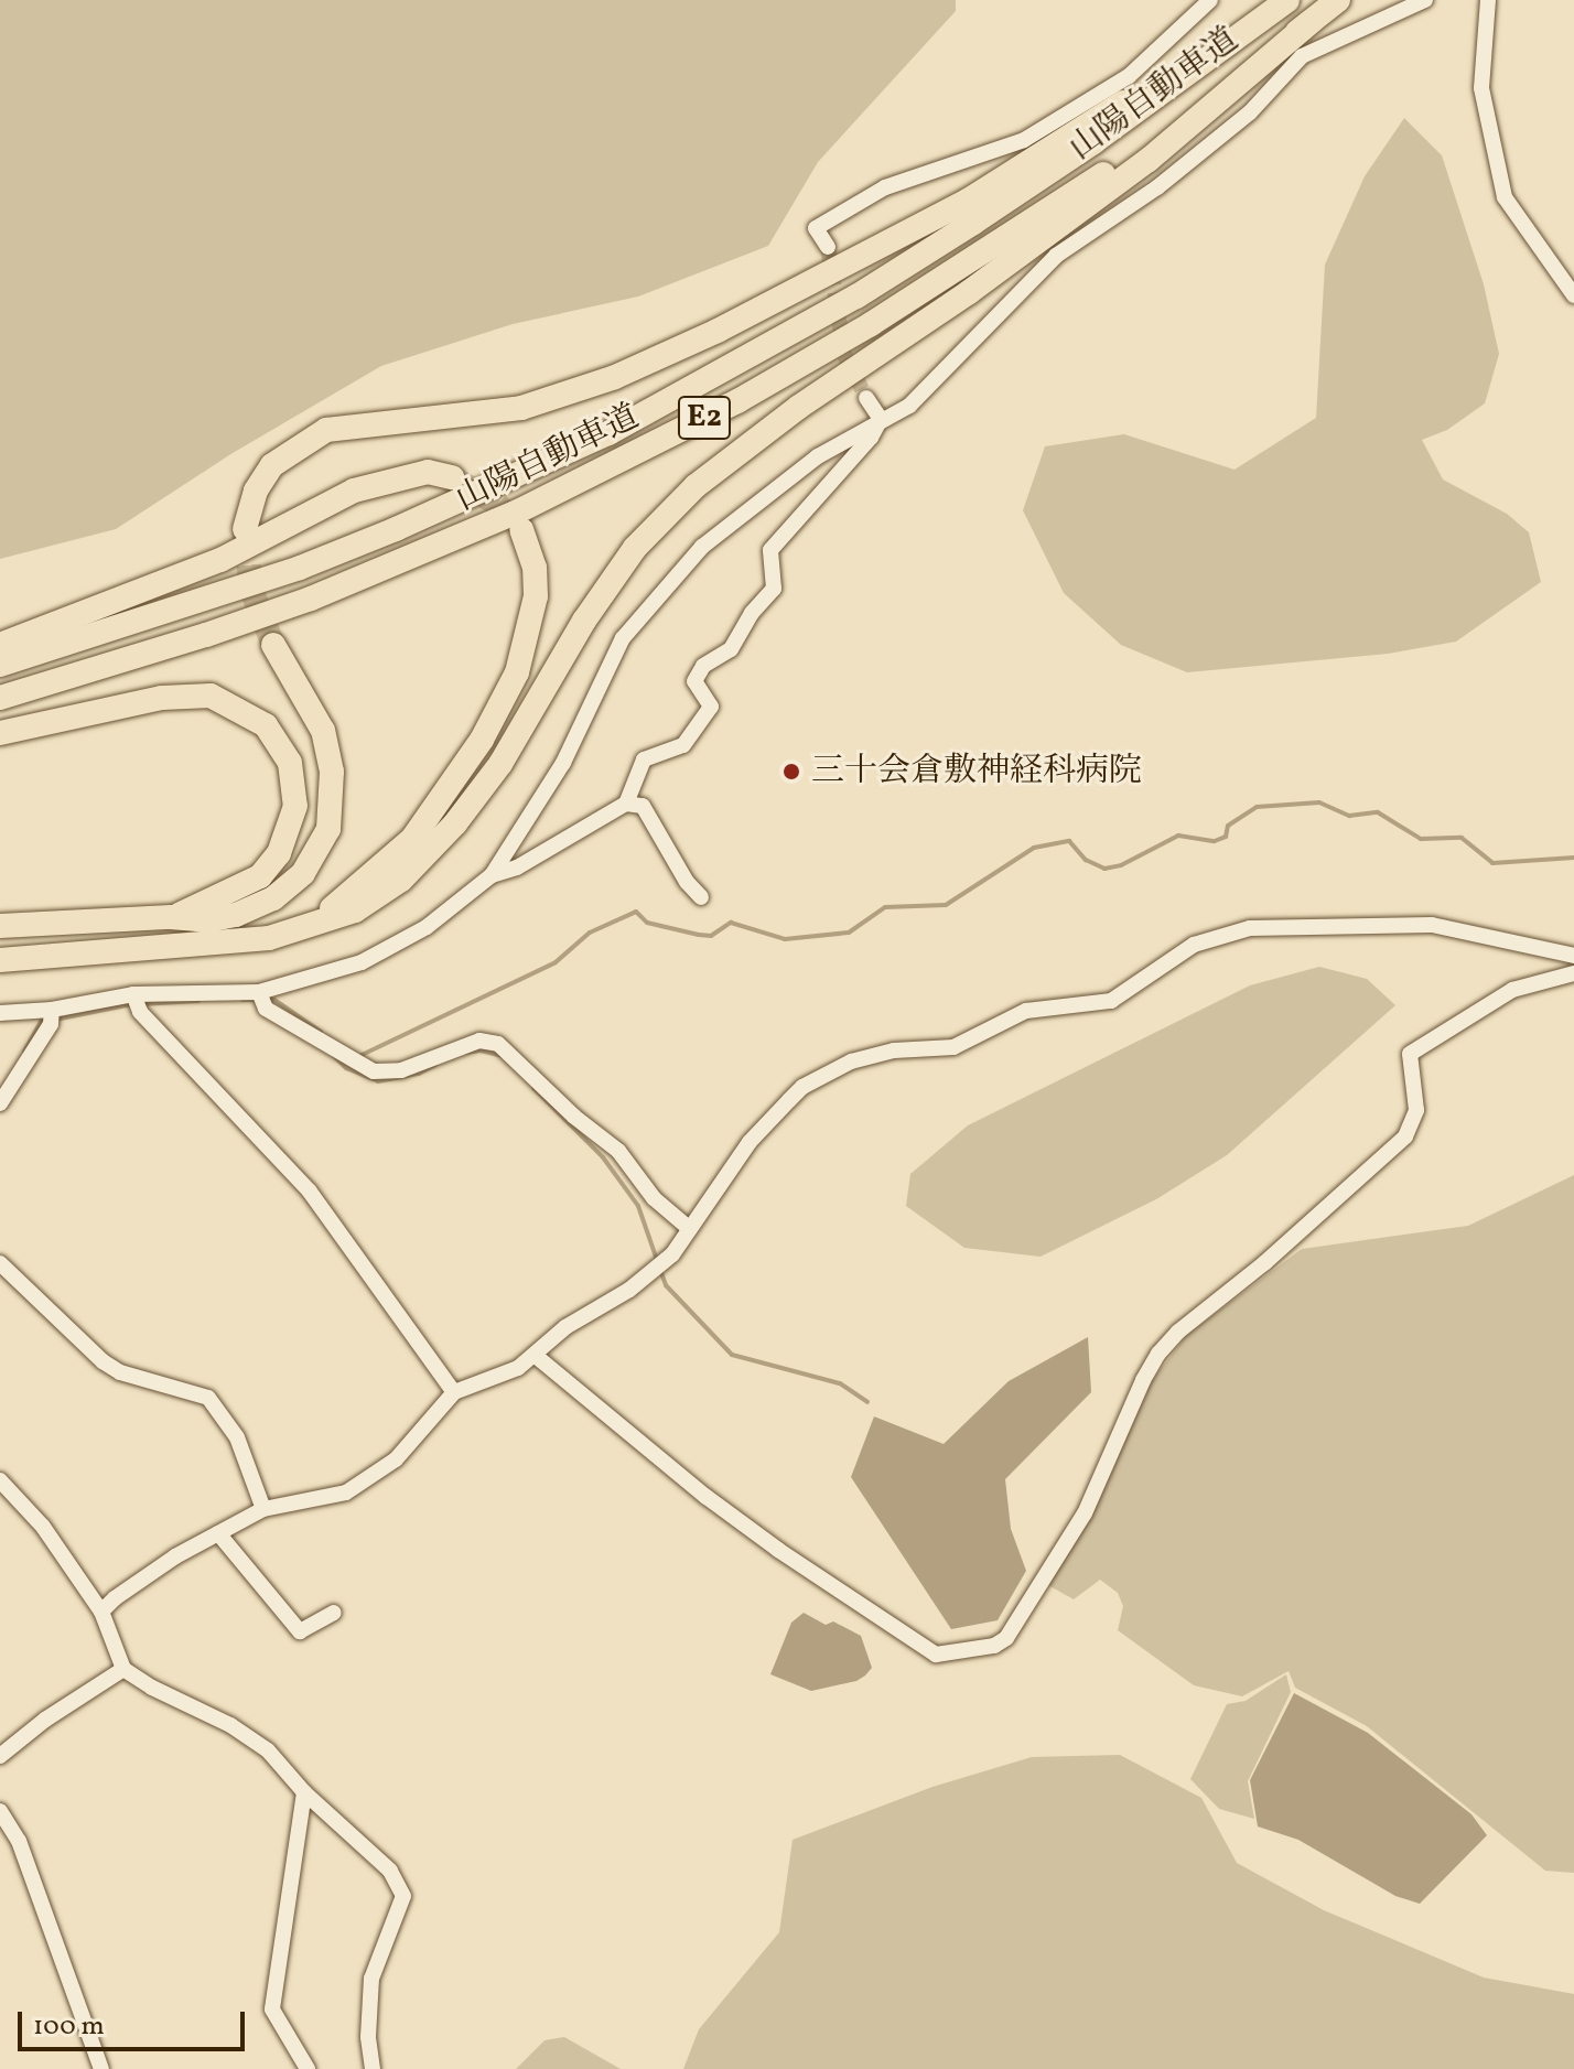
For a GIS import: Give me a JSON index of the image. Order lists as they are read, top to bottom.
{
  "streets": {
    "highway": ["山陽自動車道", "E2"]
  },
  "places": ["三十会倉敷神経科病院"],
  "scale_bar": "100 m"
}
